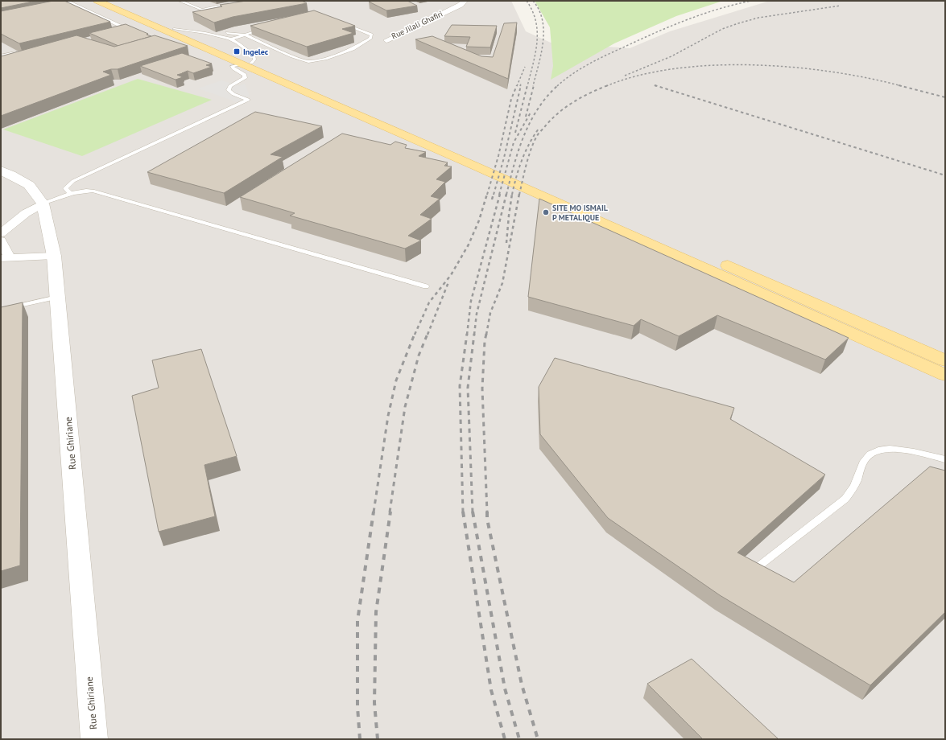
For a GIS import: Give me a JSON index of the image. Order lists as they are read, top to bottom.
{
  "streets": {
    "street": ["Rue Jilali Ghafiri", "Rue Ghiriane"]
  },
  "places": {
    "transit": ["Ingelec"],
    "other": ["SITE MO ISMAIL P METALIQUE"]
  }
}
